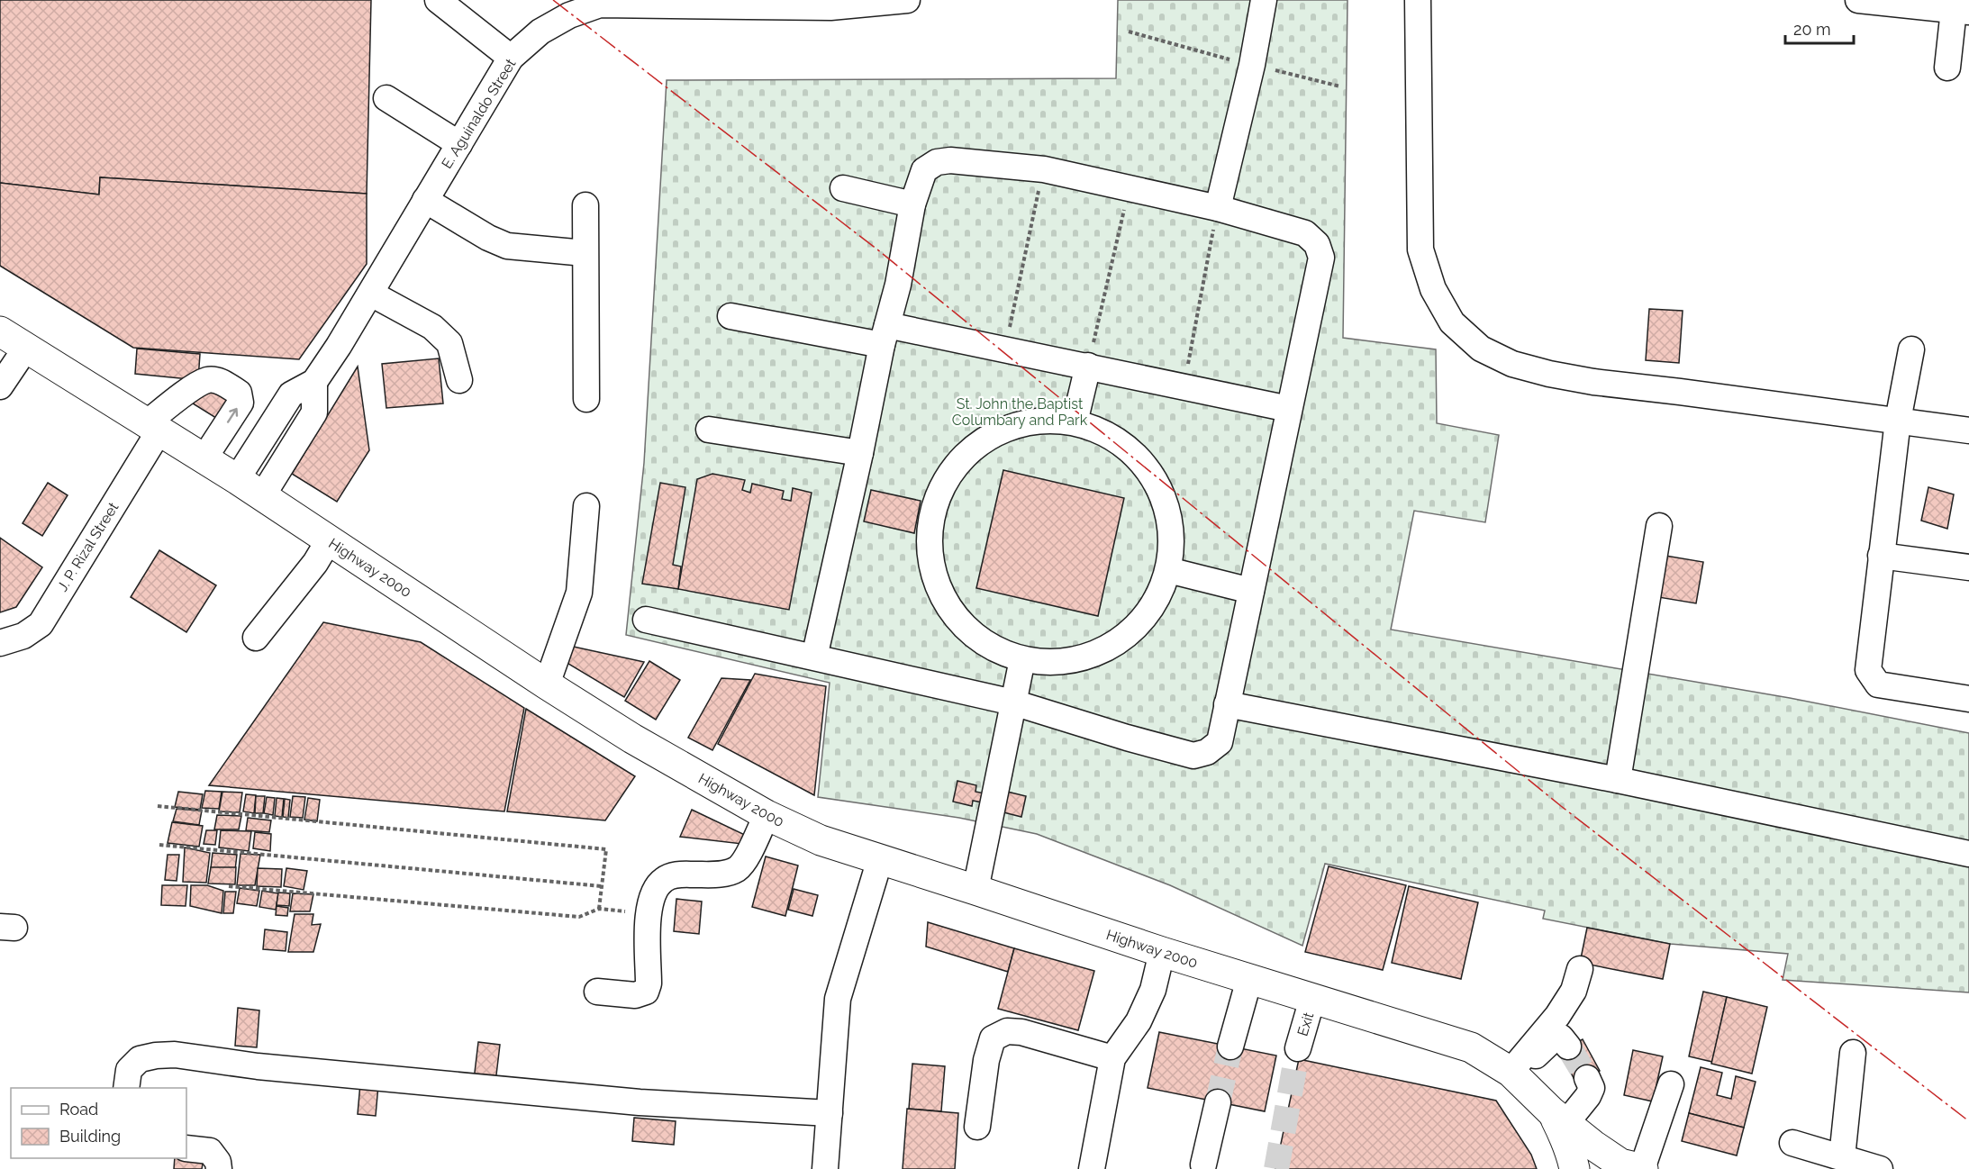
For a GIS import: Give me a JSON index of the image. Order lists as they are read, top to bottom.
{
  "streets": {
    "main road": ["Highway 2000"],
    "street": ["E. Aguinaldo Street", "J. P. Rizal Street", "Exit"]
  },
  "crossings": [
    ["E. Aguinaldo Street", "Highway 2000"],
    ["J. P. Rizal Street", "Highway 2000"],
    ["Highway 2000", "Exit"]
  ],
  "parks": ["St. John the Baptist Columbary and Park"],
  "legend": ["Road", "Building"],
  "scale_bar": "20 m"
}
